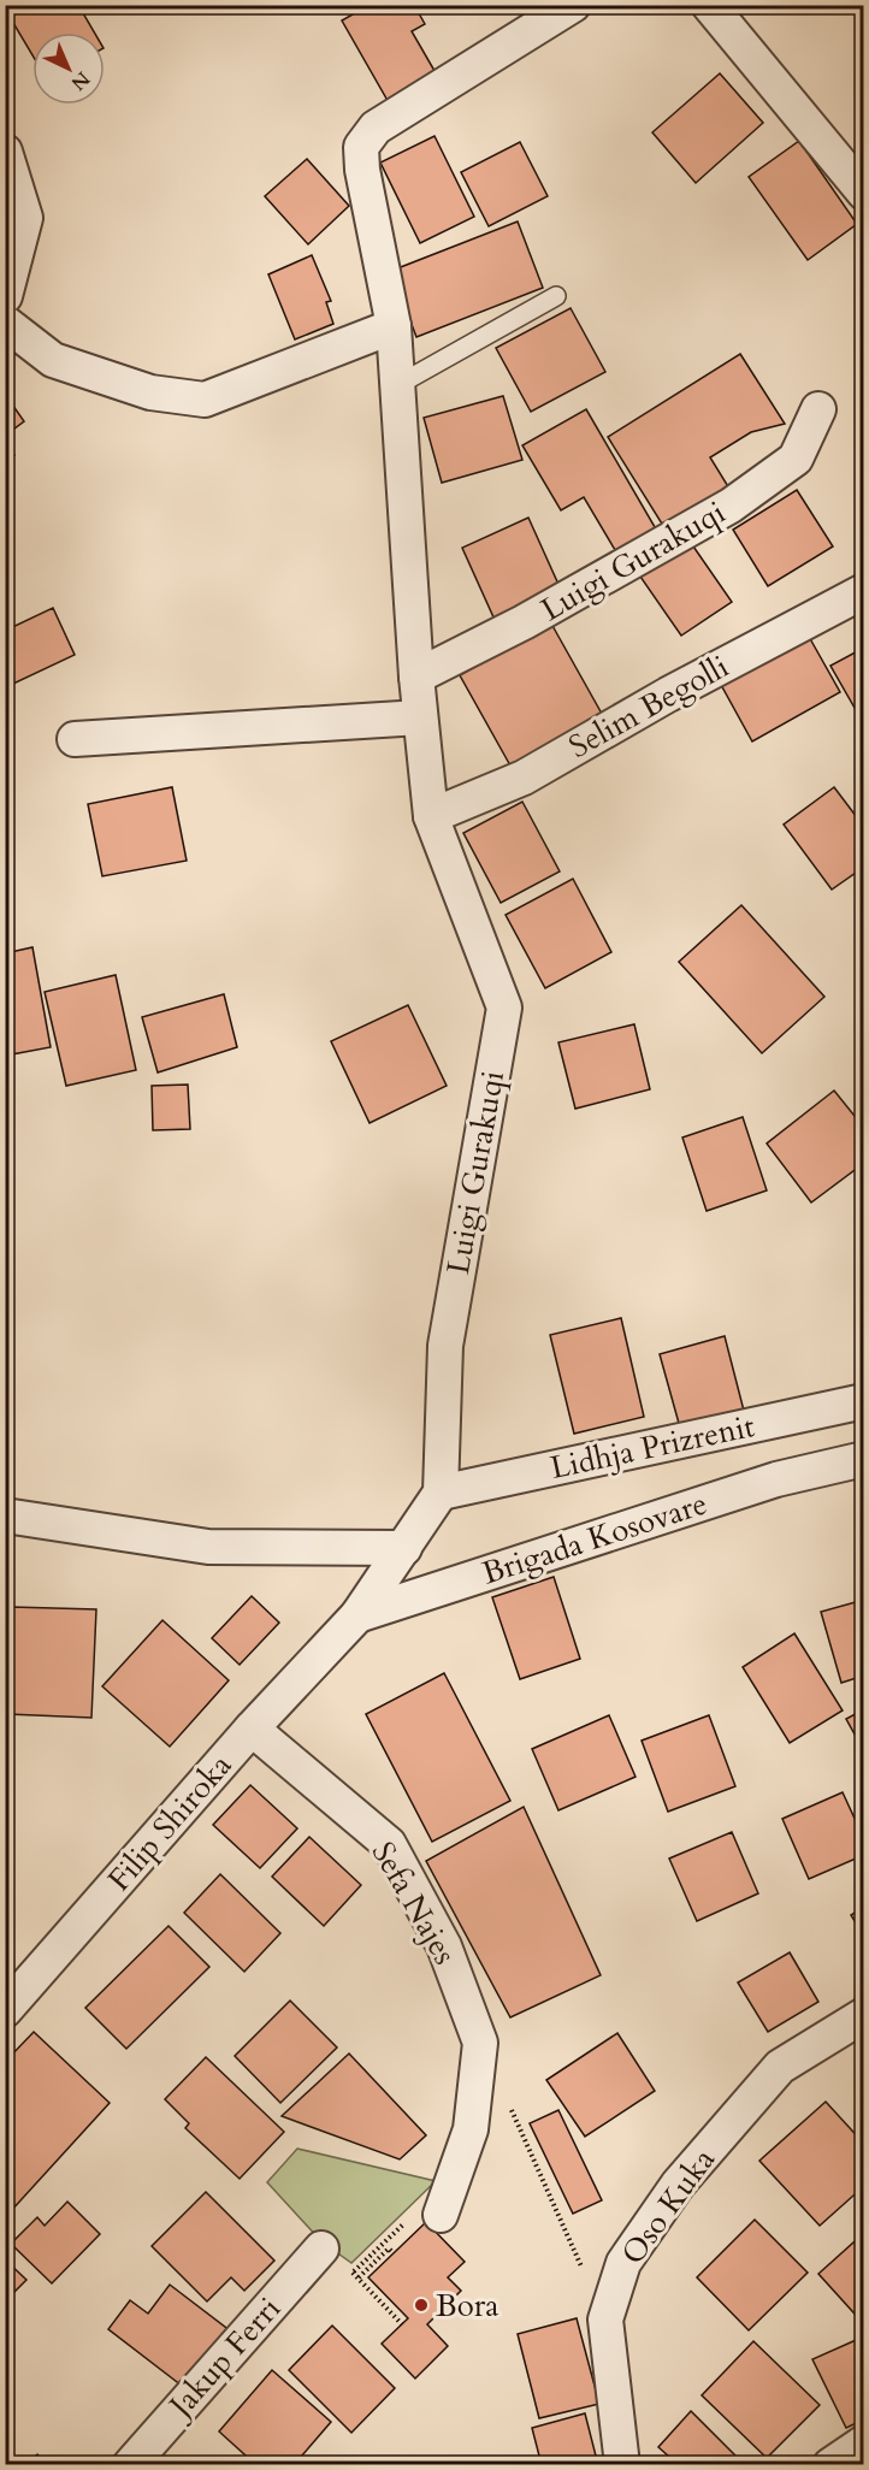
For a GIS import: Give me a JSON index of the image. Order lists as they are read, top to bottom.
{
  "streets": {
    "street": [
      "Luigi Gurakuqi",
      "Selim Begolli",
      "Lidhja Prizrenit",
      "Brigada Kosovare",
      "Filip Shiroka",
      "Sefa Najes",
      "Oso Kuka",
      "Jakup Ferri"
    ]
  },
  "crossings": [
    ["Luigi Gurakuqi", "Selim Begolli"],
    ["Luigi Gurakuqi", "Lidhja Prizrenit"],
    ["Brigada Kosovare", "Filip Shiroka"],
    ["Filip Shiroka", "Sefa Najes"]
  ],
  "places": ["Bora"],
  "north": "bottom right"
}
